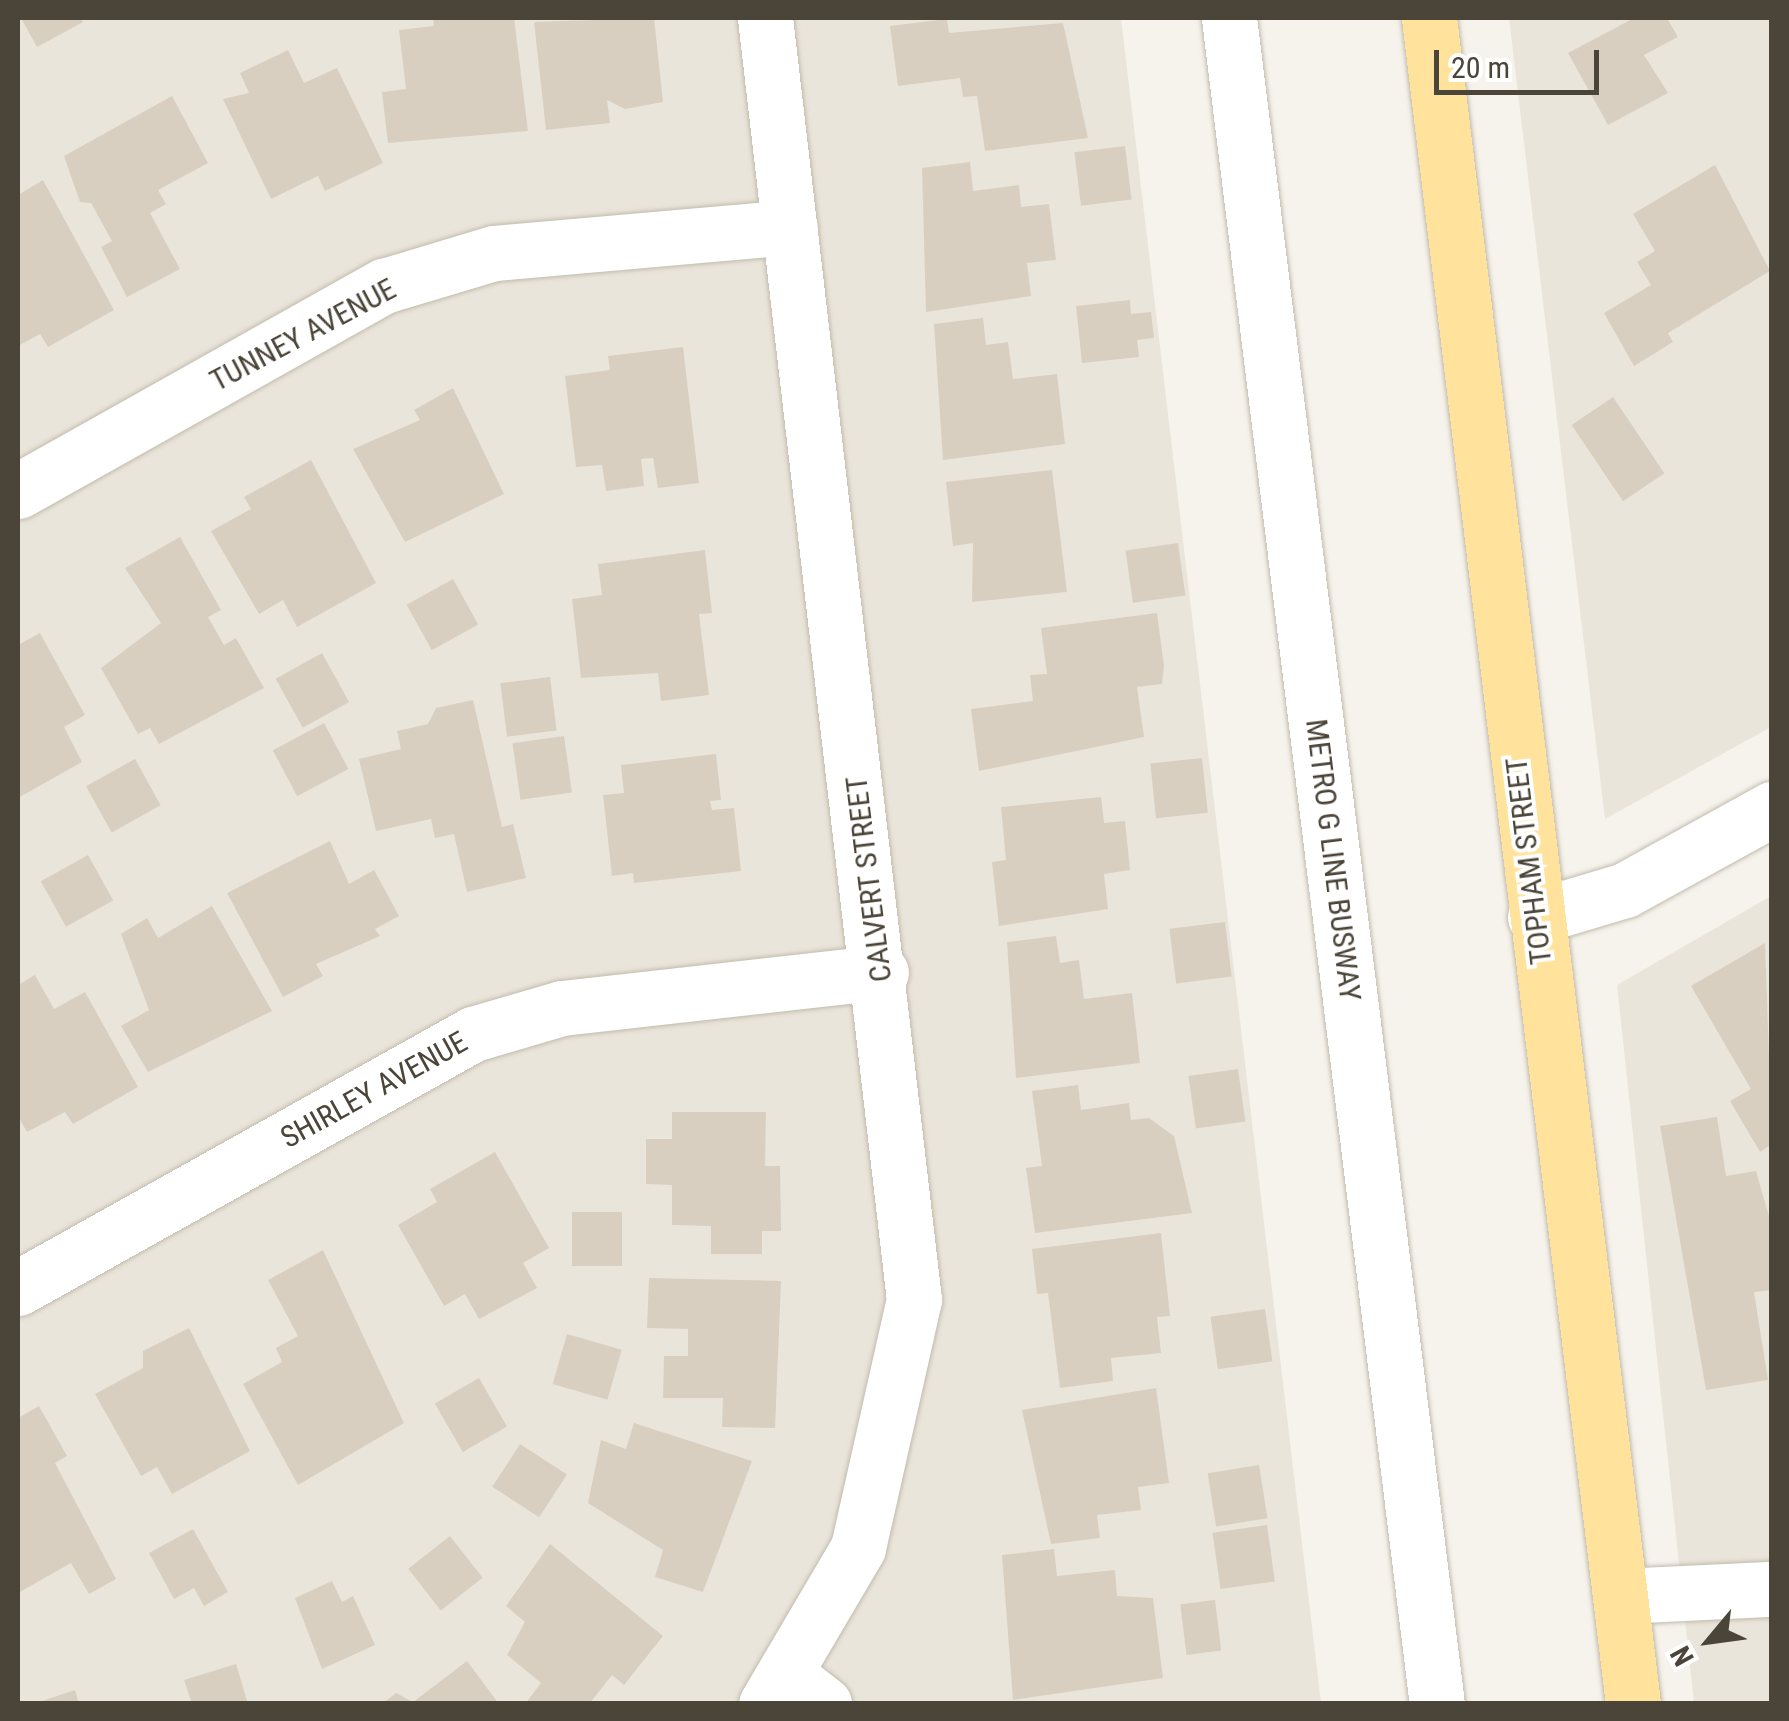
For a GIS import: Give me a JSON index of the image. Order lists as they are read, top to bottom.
{
  "streets": {
    "main road": ["TOPHAM STREET"],
    "street": [
      "TUNNEY AVENUE",
      "METRO G LINE BUSWAY",
      "CALVERT STREET",
      "SHIRLEY AVENUE"
    ]
  },
  "crossings": [
    ["TUNNEY AVENUE", "CALVERT STREET"],
    ["CALVERT STREET", "SHIRLEY AVENUE"]
  ],
  "scale_bar": "20 m",
  "north": "bottom left"
}
